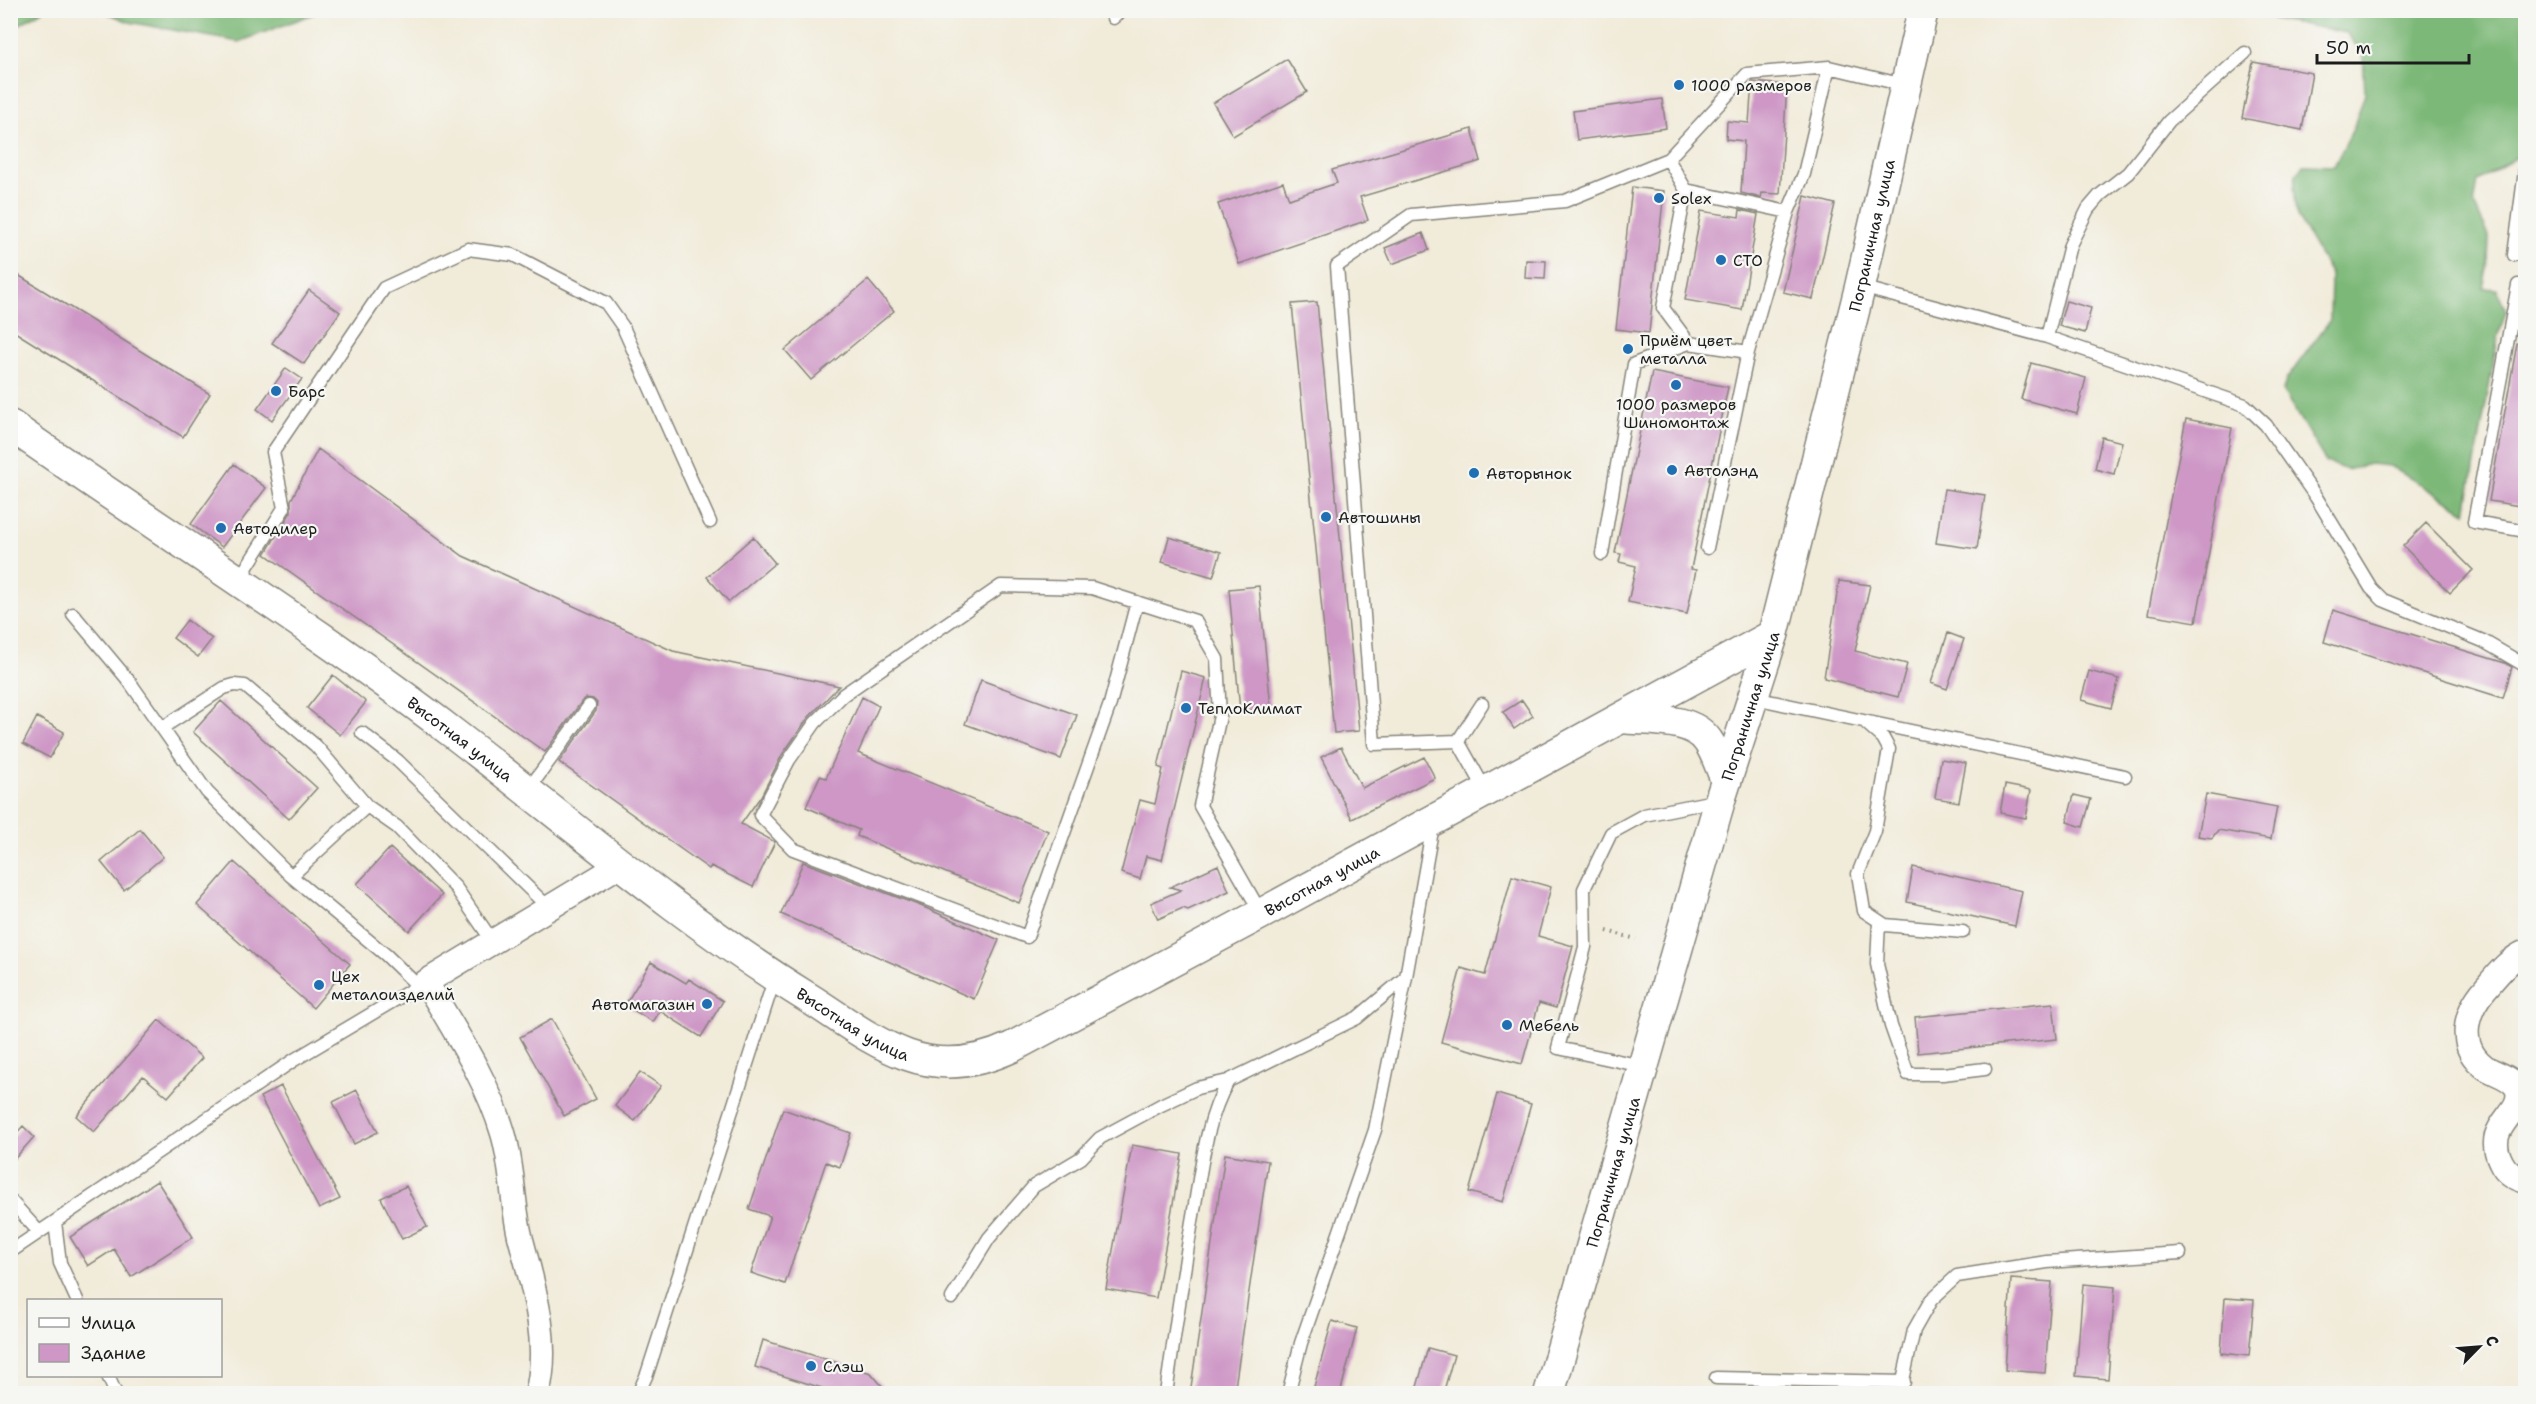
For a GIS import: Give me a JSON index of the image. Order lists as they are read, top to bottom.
{
  "streets": {
    "street": ["Пограничная улица", "Высотная улица"]
  },
  "crossings": [
    ["Пограничная улица", "Высотная улица"]
  ],
  "places": [
    "1000 размеров",
    "Solex",
    "СТО",
    "Приём цвет металла",
    "1000 размеров Шиномонтаж",
    "Барс",
    "Автолэнд",
    "Авторынок",
    "Автошины",
    "Автодилер",
    "ТеплоКлимат",
    "Цех металоизделий",
    "Автомагазин",
    "Мебель",
    "Слэш"
  ],
  "legend": ["Улица", "Здание"],
  "scale_bar": "50 m",
  "north": "top right"
}
